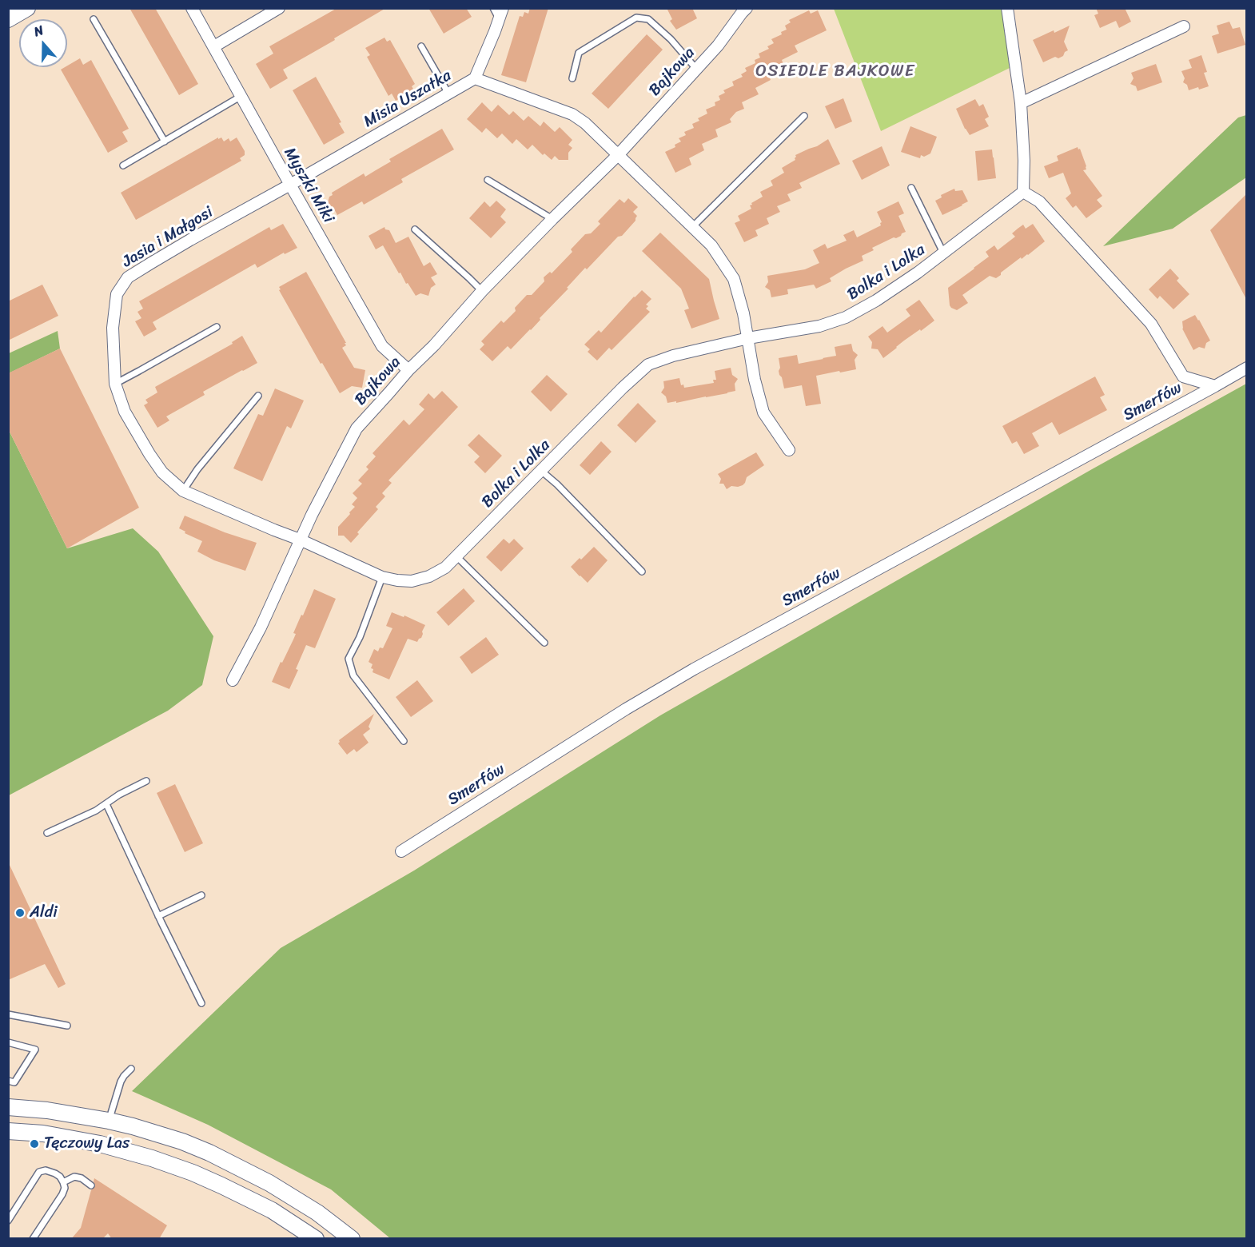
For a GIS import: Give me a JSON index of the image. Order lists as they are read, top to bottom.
{
  "streets": {
    "street": [
      "Bajkowa",
      "Misia Uszatka",
      "Myszki Miki",
      "Jasia i Małgosi",
      "Bolka i Lolka",
      "Smerfów"
    ]
  },
  "crossings": [
    ["Bajkowa", "Myszki Miki"],
    ["Bajkowa", "Jasia i Małgosi"],
    ["Bajkowa", "Bolka i Lolka"],
    ["Misia Uszatka", "Myszki Miki"],
    ["Misia Uszatka", "Jasia i Małgosi"],
    ["Myszki Miki", "Jasia i Małgosi"],
    ["Jasia i Małgosi", "Bolka i Lolka"]
  ],
  "districts": ["OSIEDLE BAJKOWE"],
  "places": ["Aldi", "Tęczowy Las"],
  "north": "top"
}
